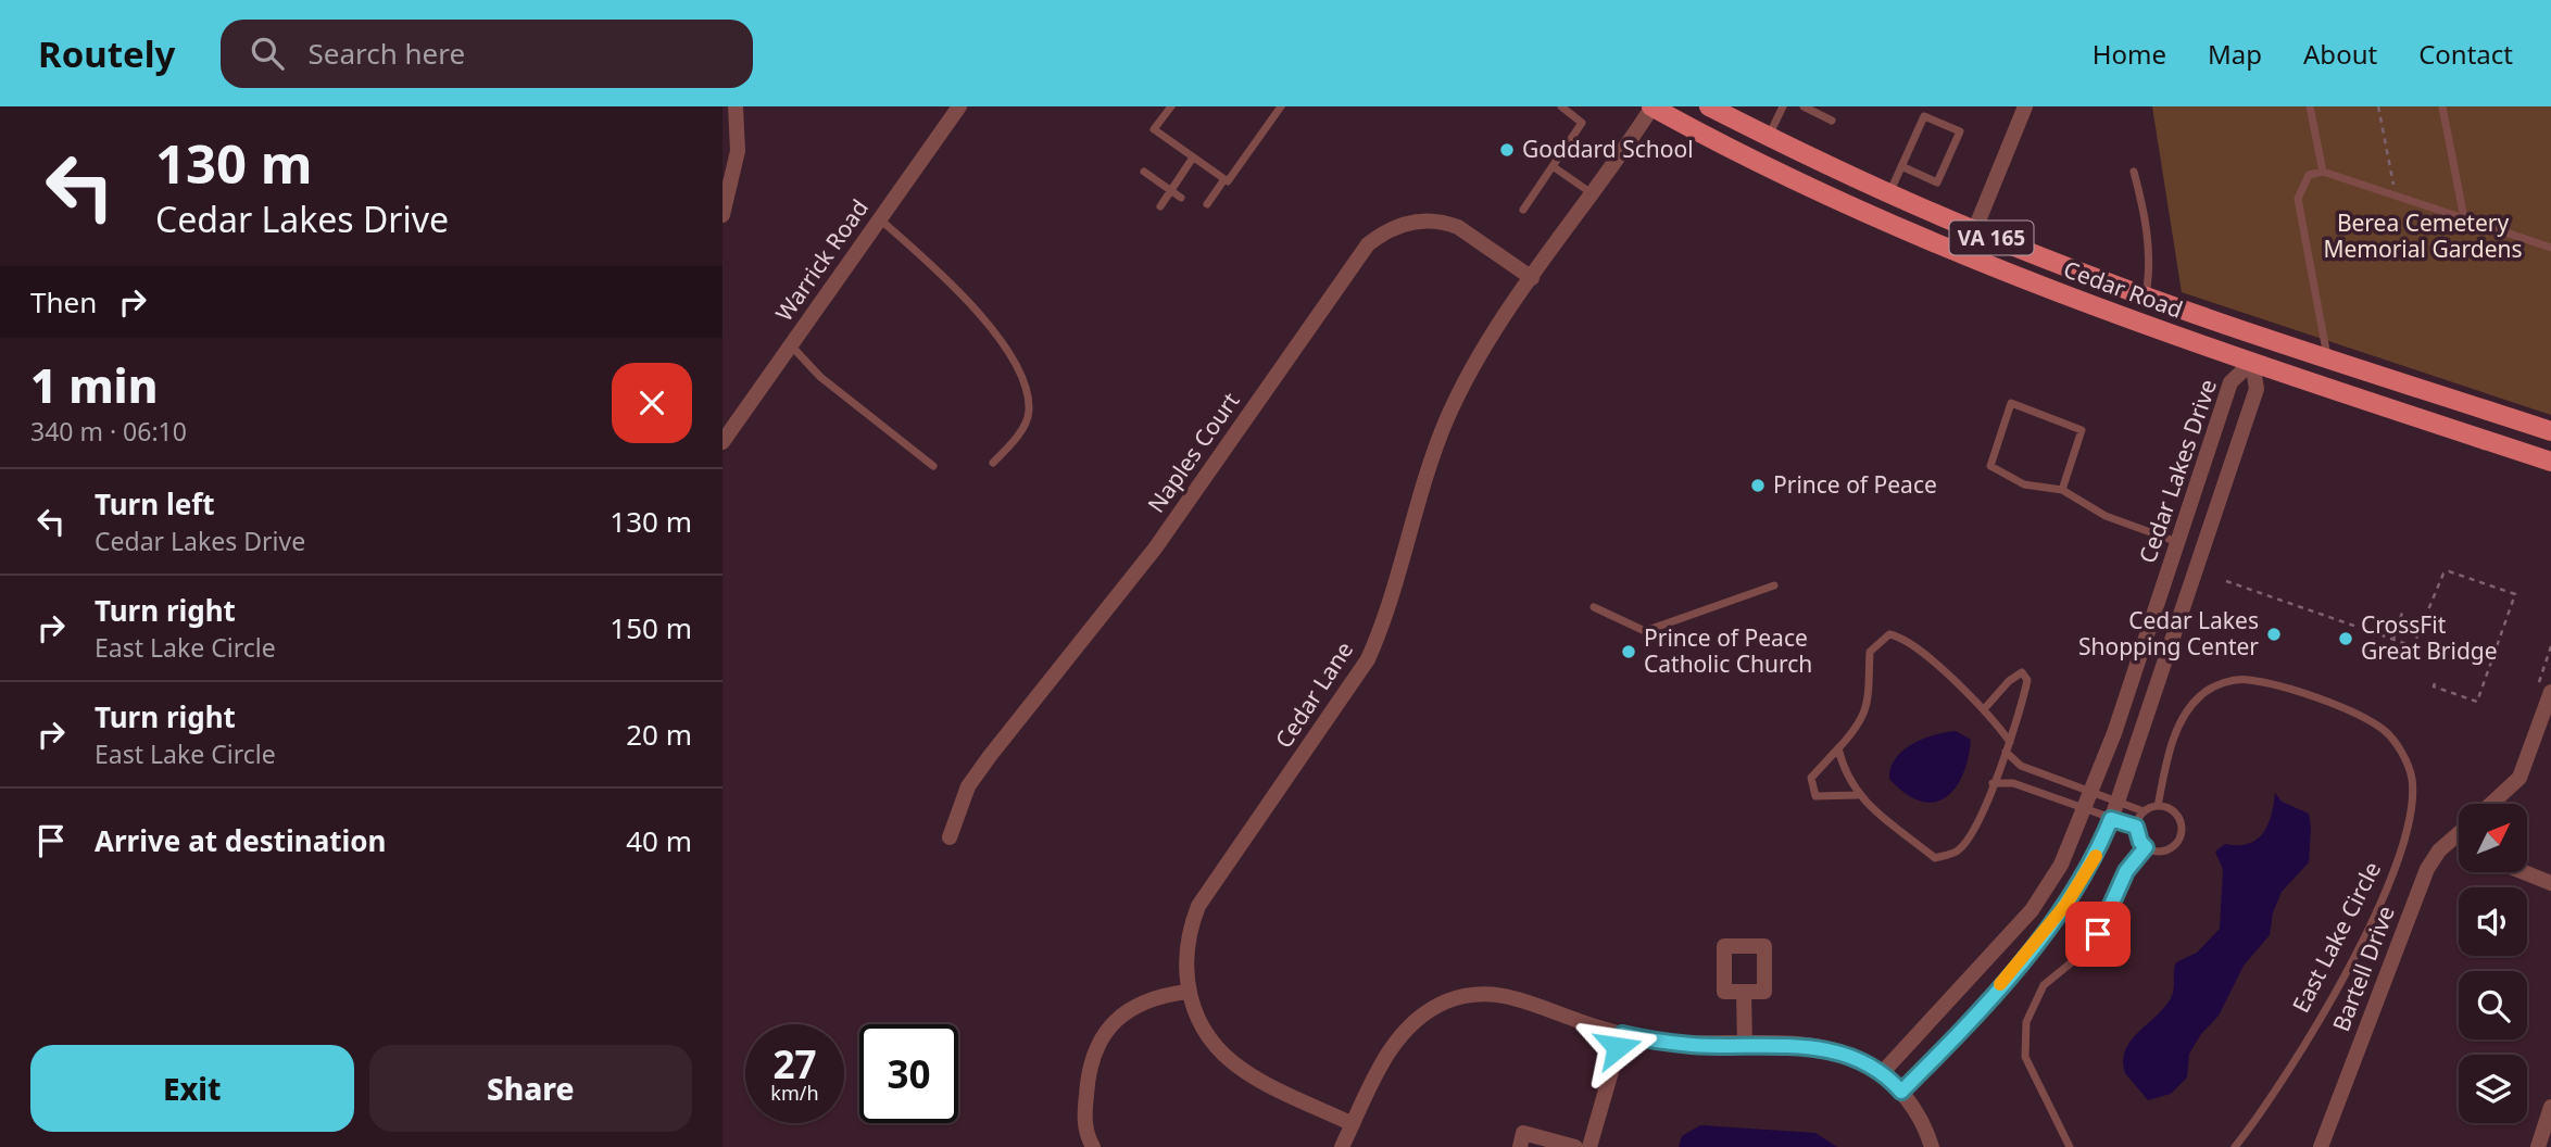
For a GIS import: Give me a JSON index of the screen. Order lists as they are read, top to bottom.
{
  "streets": {
    "main road": ["VA 165", "Cedar Road"],
    "street": [
      "Warrick Road",
      "Naples Court",
      "Cedar Lakes Drive",
      "Cedar Lane",
      "Bartell Drive"
    ],
    "lane": ["East Lake Circle"]
  },
  "crossings": [
    ["Cedar Road", "Cedar Lakes Drive"],
    ["Cedar Road", "Cedar Lane"],
    ["Naples Court", "Cedar Lane"]
  ],
  "parks": ["Berea Cemetery Memorial Gardens"],
  "places": [
    "Goddard School",
    "Prince of Peace",
    "Cedar Lakes Shopping Center",
    "CrossFit Great Bridge",
    "Prince of Peace Catholic Church"
  ],
  "north": "top right",
  "page": {
    "header": "Routely",
    "search": "Search here",
    "nav": [
      "Home",
      "Map",
      "About",
      "Contact"
    ],
    "turn": ["130 m", "Cedar Lakes Drive"],
    "then": "Then",
    "heading": ["1 min", "340 m · 06:10"],
    "list": [
      {
        "name": "Turn left",
        "note": "Cedar Lakes Drive",
        "value": "130 m"
      },
      {
        "name": "Turn right",
        "note": "East Lake Circle",
        "value": "150 m"
      },
      {
        "name": "Turn right",
        "note": "East Lake Circle",
        "value": "20 m"
      },
      {
        "name": "Arrive at destination",
        "value": "40 m"
      }
    ],
    "speed": "27 km/h",
    "limit": "30",
    "buttons": ["Exit", "Share"]
  }
}
